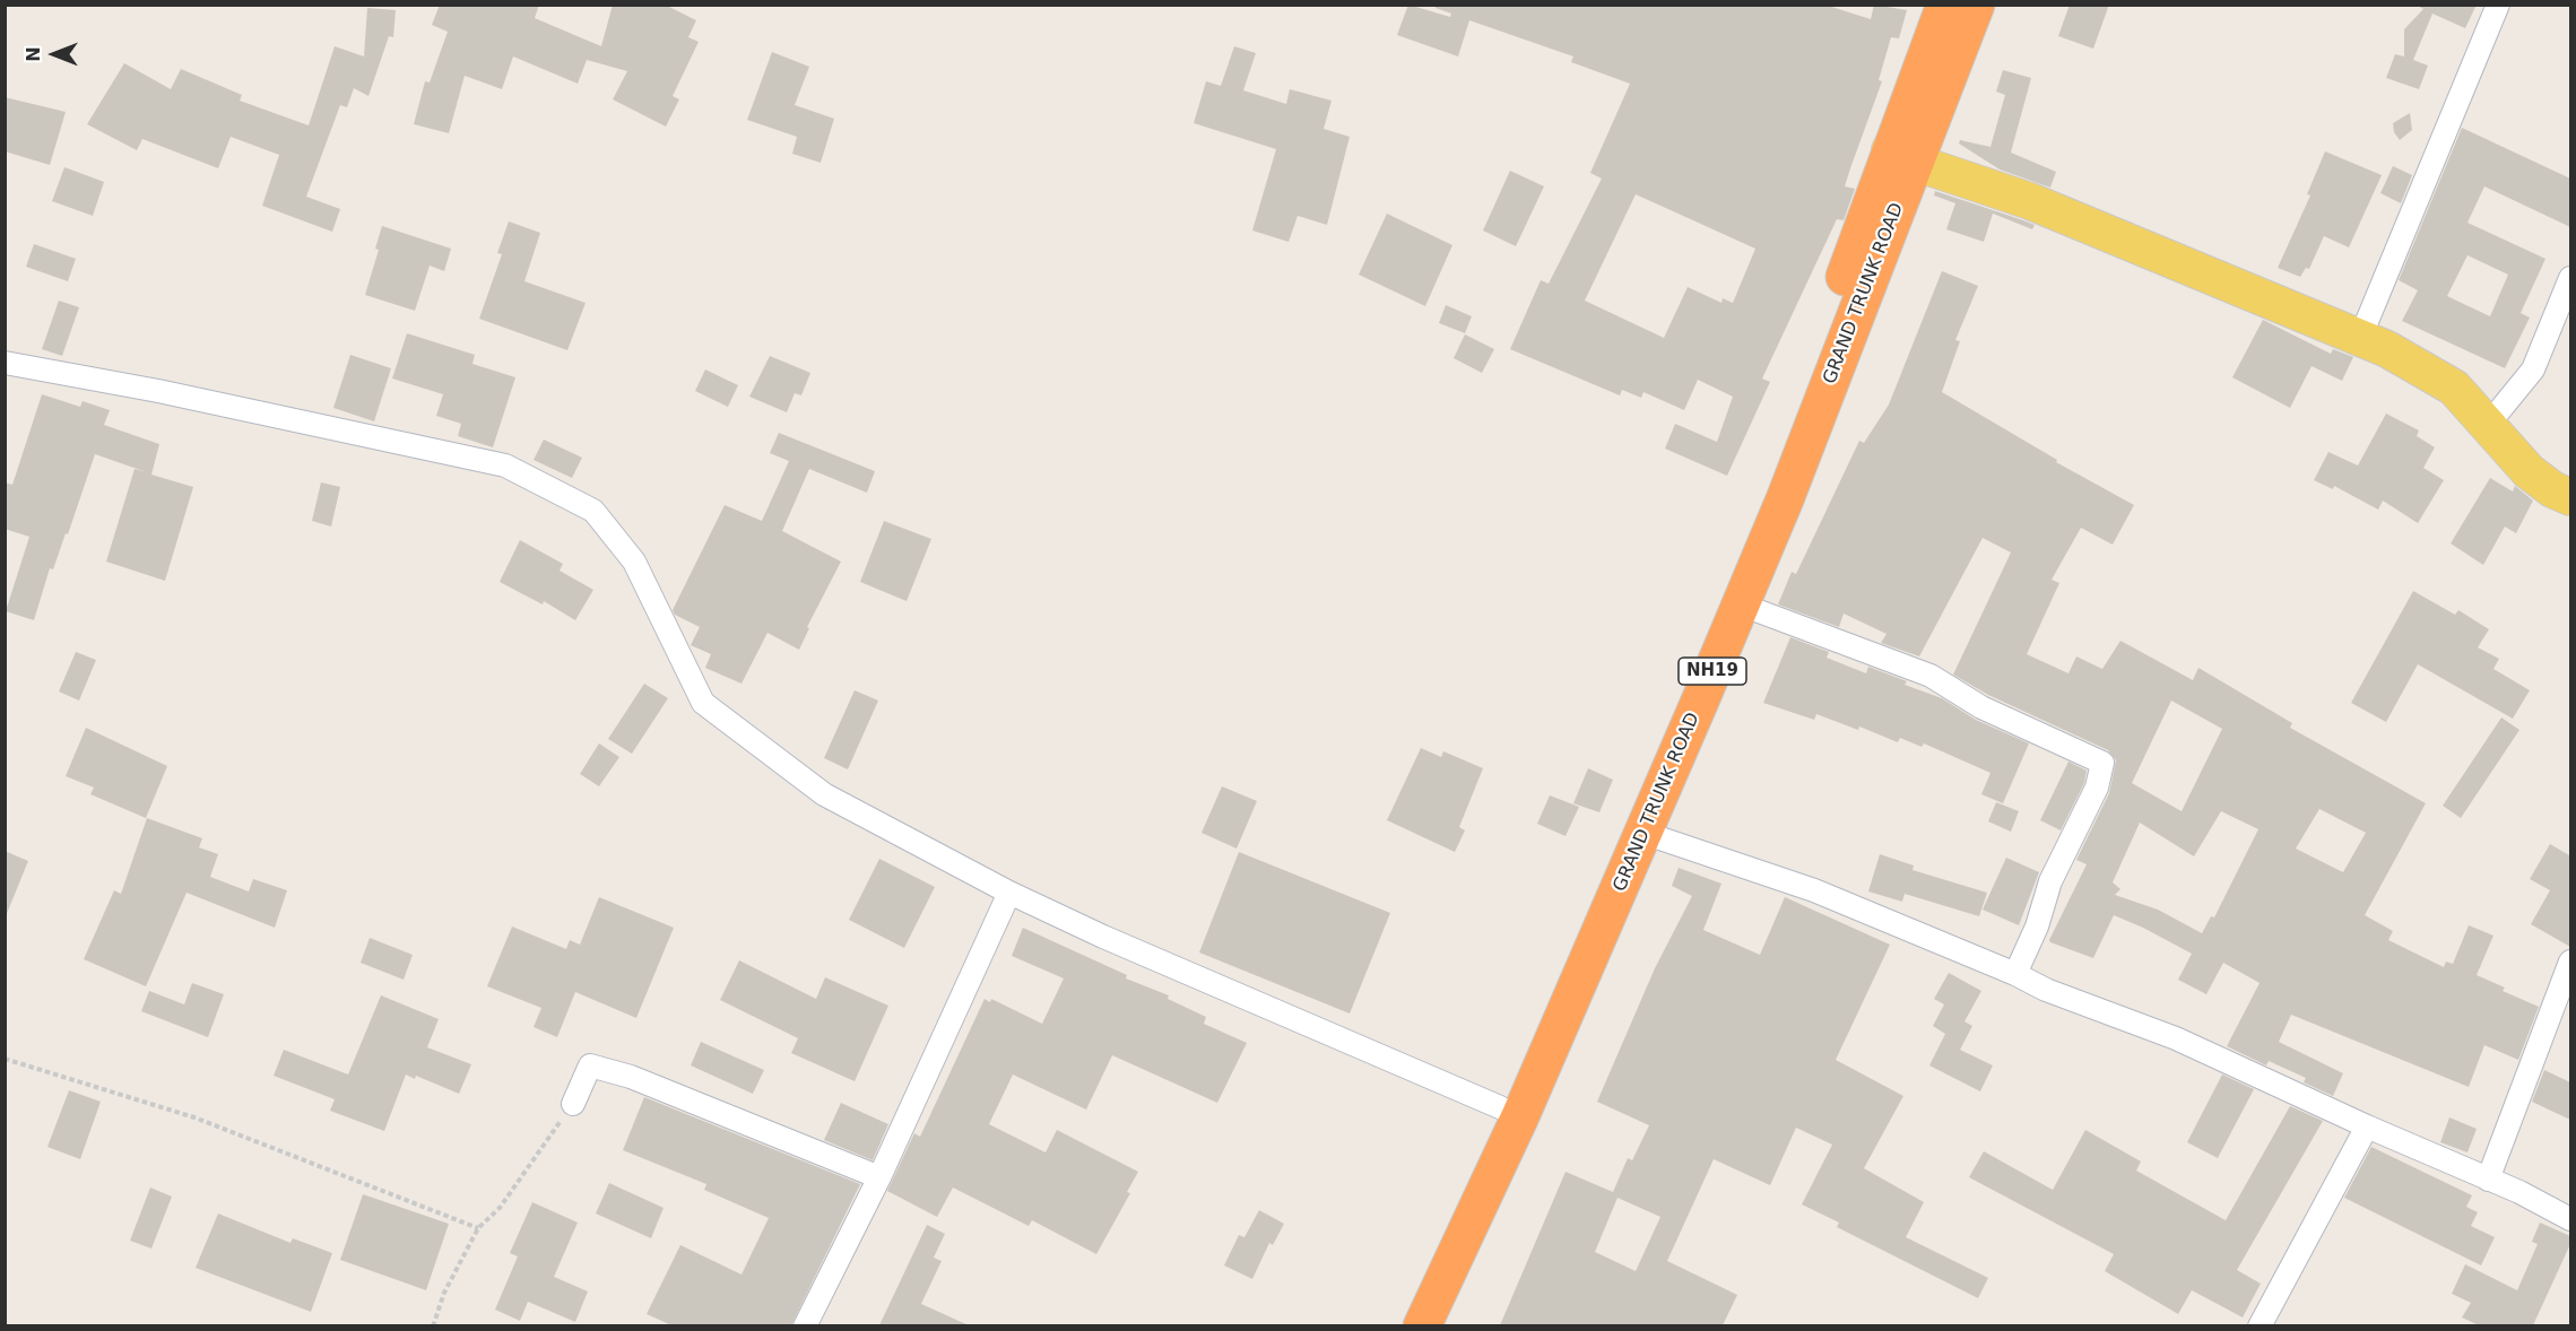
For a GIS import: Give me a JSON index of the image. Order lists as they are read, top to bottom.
{
  "streets": {
    "highway": ["GRAND TRUNK ROAD", "NH19"]
  },
  "north": "left"
}
